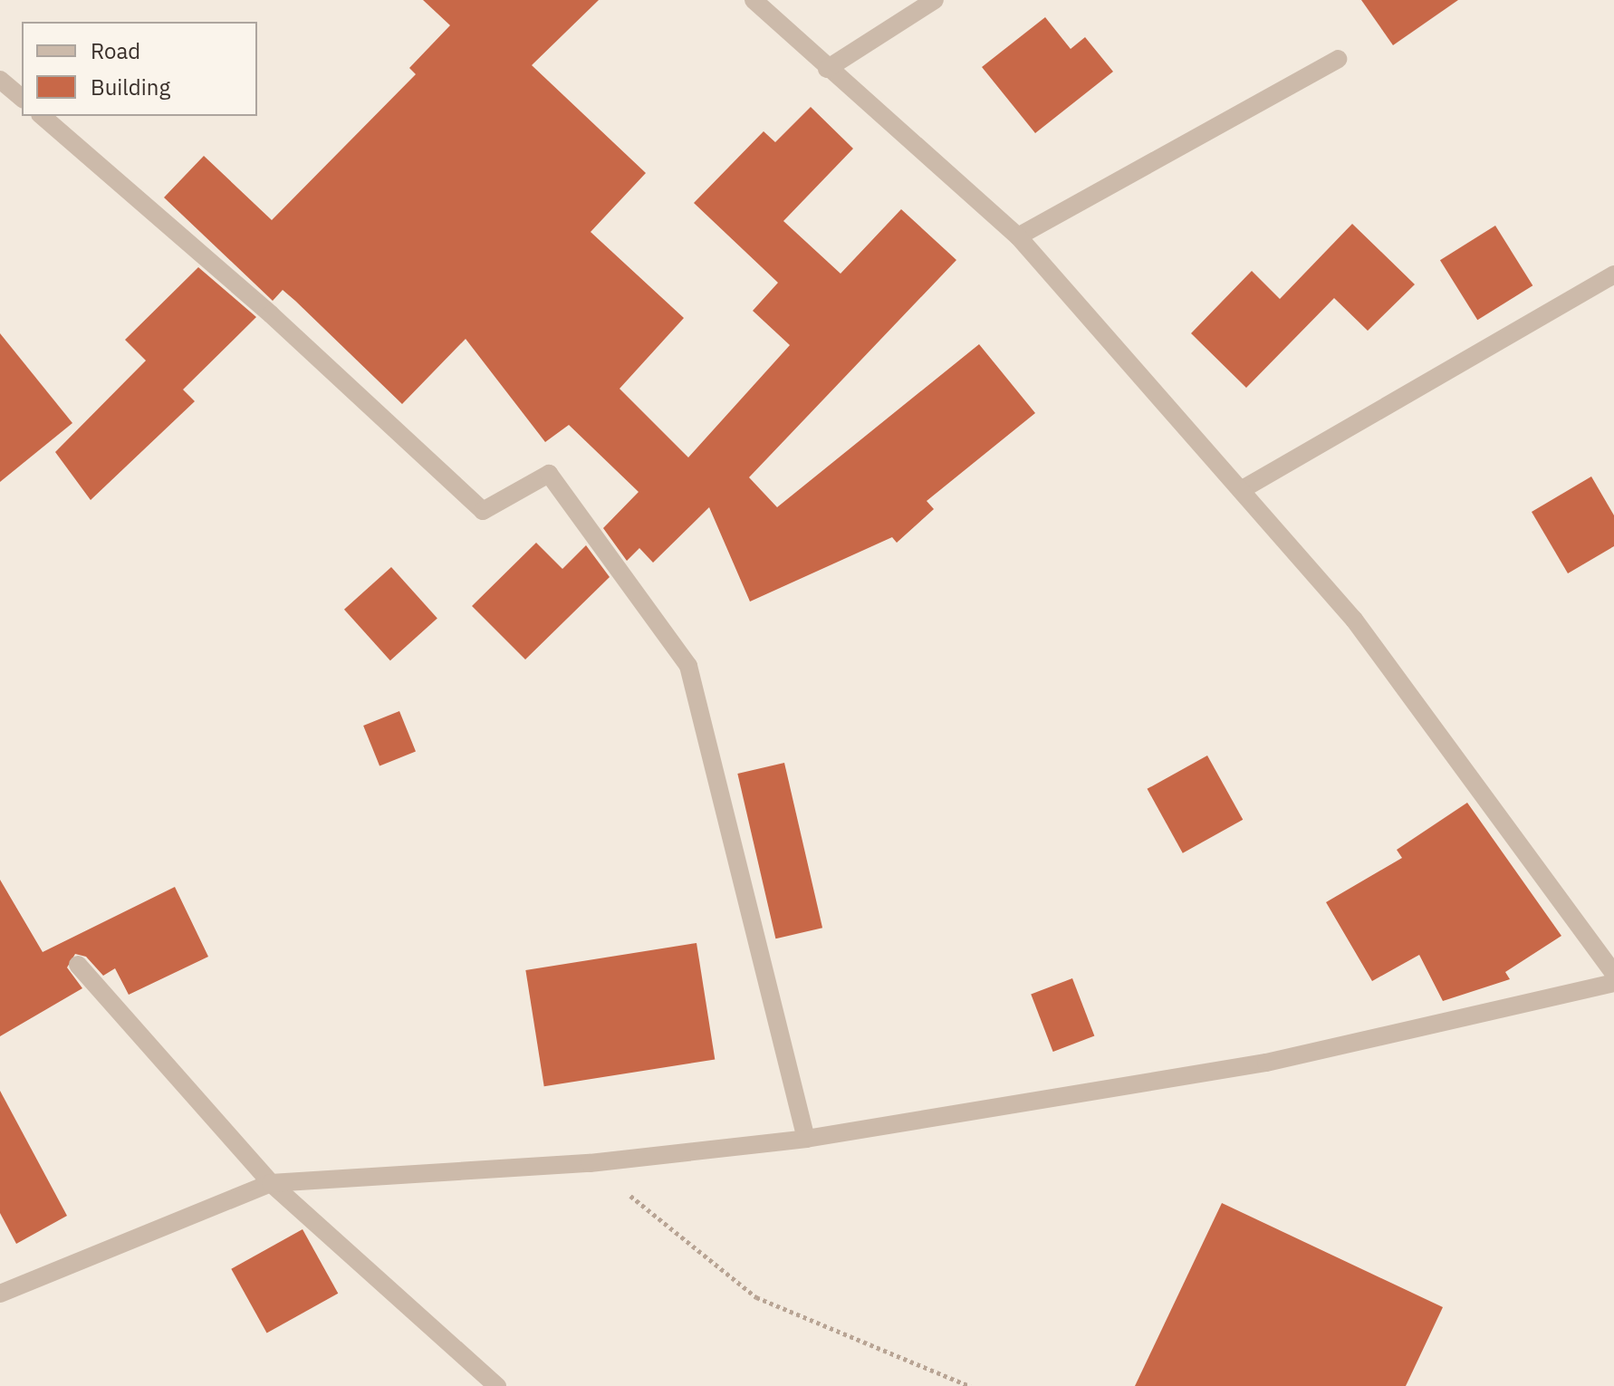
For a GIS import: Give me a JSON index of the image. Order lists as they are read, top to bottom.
{
  "legend": ["Road", "Building"]
}
